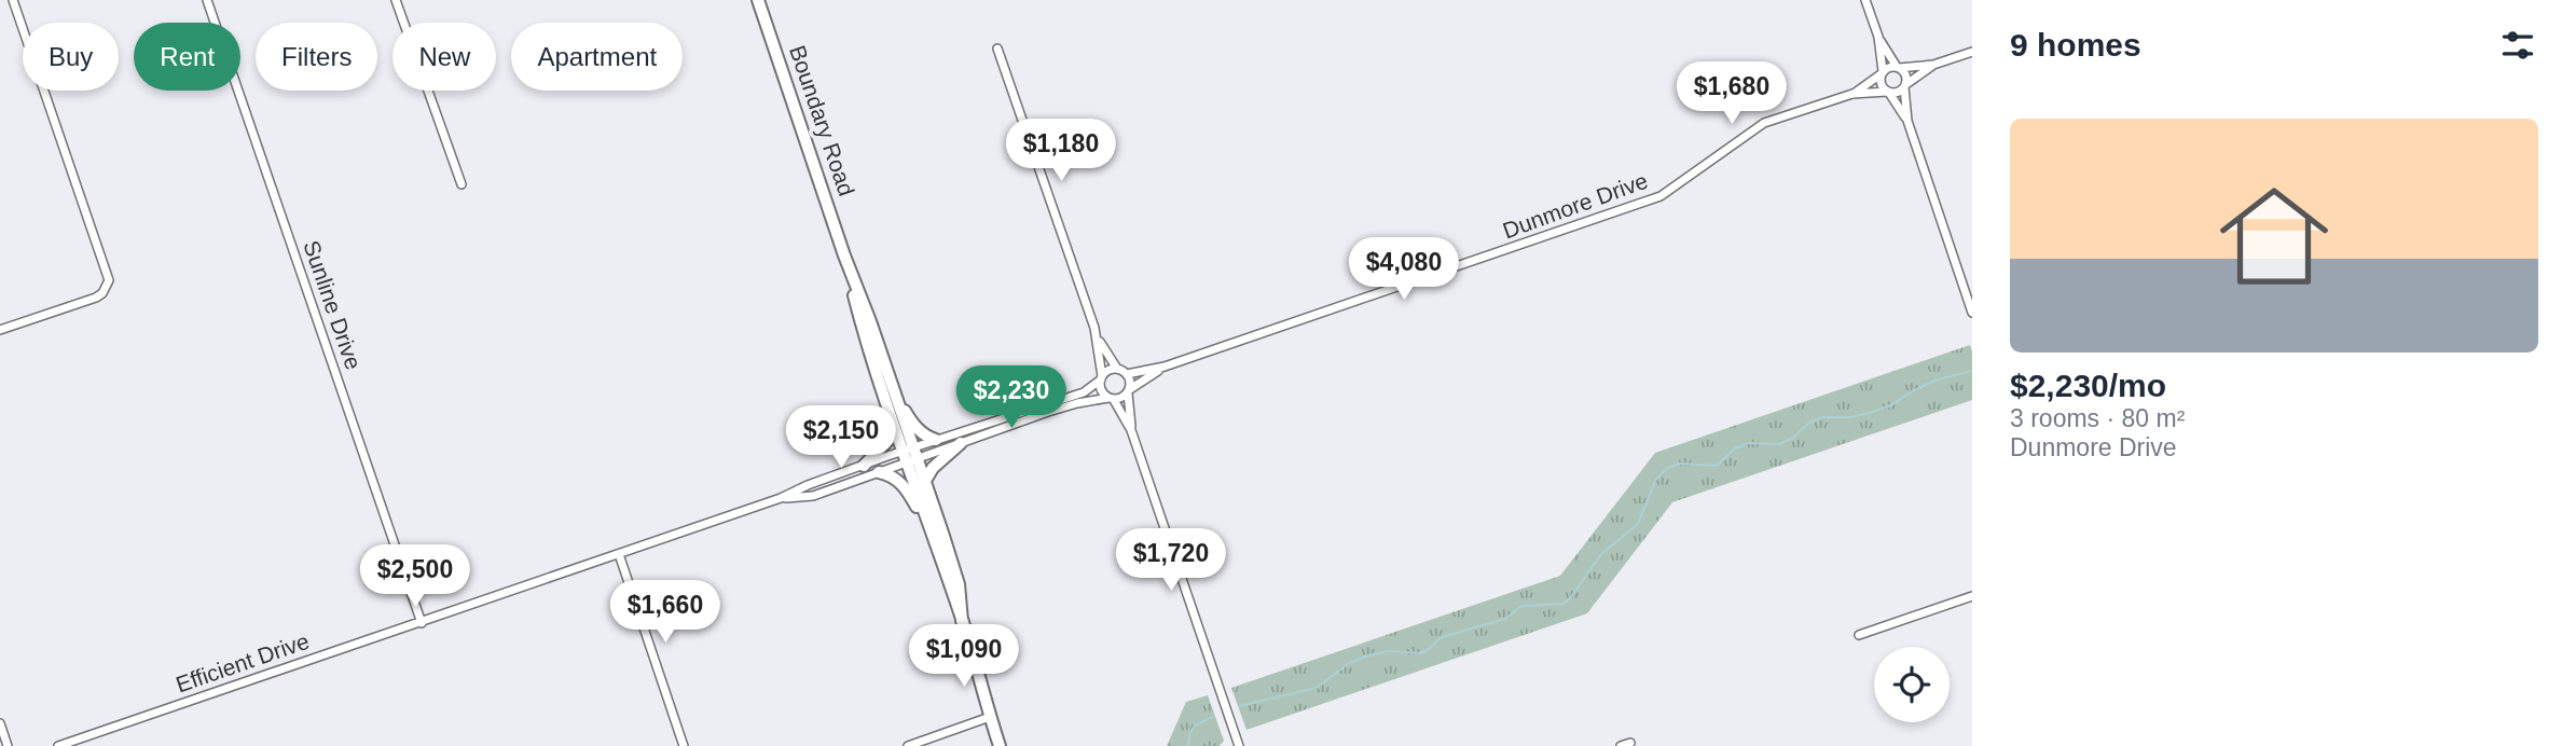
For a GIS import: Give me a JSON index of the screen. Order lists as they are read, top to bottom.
{
  "streets": {
    "main road": ["Boundary Road"],
    "street": ["Dunmore Drive", "Sunline Drive", "Efficient Drive"]
  },
  "crossings": [
    ["Boundary Road", "Efficient Drive"],
    ["Sunline Drive", "Efficient Drive"]
  ],
  "page": {
    "heading": "9 homes",
    "chip": [
      "Buy",
      "Rent",
      "Filters",
      "New",
      "Apartment"
    ],
    "price": [
      "$1,680",
      "$1,180",
      "$4,080",
      "$2,230",
      "$2,150",
      "$1,720",
      "$2,500",
      "$1,660",
      "$1,090"
    ],
    "list": [
      {
        "name": "$2,230/mo",
        "note": "3 rooms · 80 m² · Dunmore Drive"
      }
    ]
  }
}
